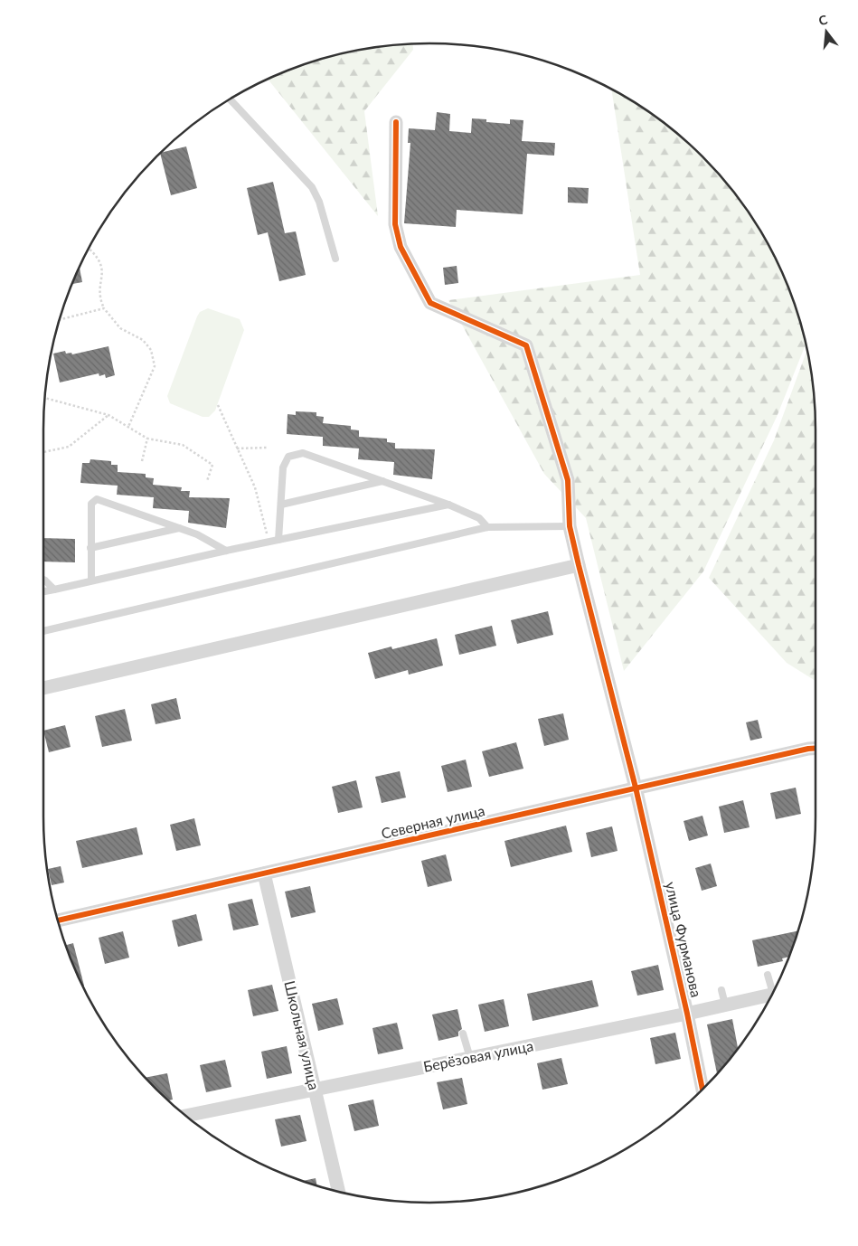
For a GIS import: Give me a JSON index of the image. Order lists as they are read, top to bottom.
{
  "streets": {
    "street": [
      "Северная улица",
      "улица Фурманова",
      "Школьная улица",
      "Берёзовая улица"
    ]
  },
  "crossings": [
    ["Северная улица", "улица Фурманова"],
    ["Северная улица", "Школьная улица"],
    ["улица Фурманова", "Берёзовая улица"],
    ["Школьная улица", "Берёзовая улица"]
  ],
  "north": "top"
}
